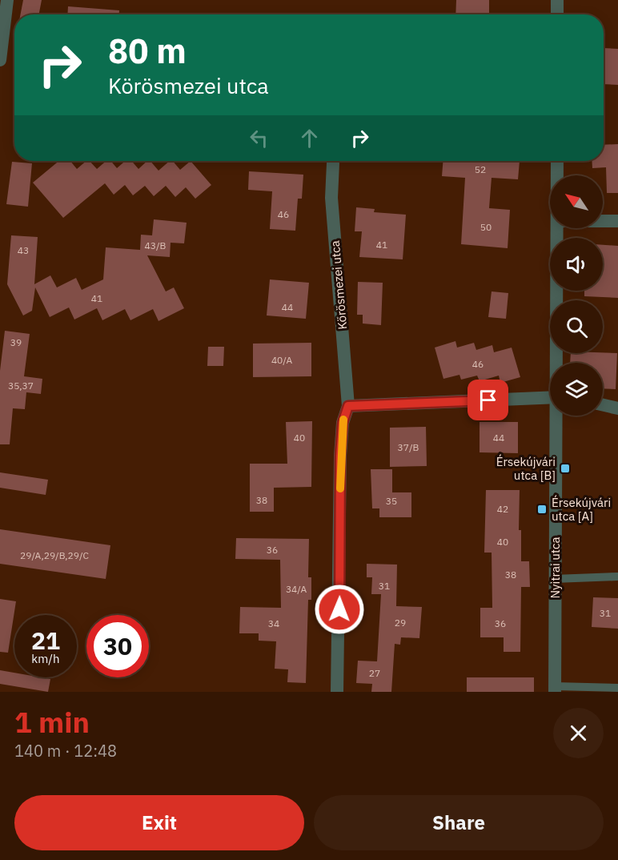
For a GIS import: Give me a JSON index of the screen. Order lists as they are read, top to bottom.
{
  "streets": {
    "street": ["Körösmezei utca", "Nyitrai utca"]
  },
  "places": {
    "transit": ["Érsekújvári utca [B]", "Érsekújvári utca [A]"]
  },
  "house_numbers": [
    "52",
    "46",
    "50",
    "41",
    "43/B",
    "43",
    "41",
    "44",
    "39",
    "40/A",
    "46",
    "35,37",
    "40",
    "44",
    "37/B",
    "38",
    "35",
    "42",
    "40",
    "36",
    "29/A,29/B,29/C",
    "38",
    "31",
    "34/A",
    "31",
    "29",
    "34",
    "36",
    "27"
  ],
  "north": "top left",
  "page": {
    "turn": ["80 m", "Körösmezei utca"],
    "speed": "21 km/h",
    "limit": "30",
    "heading": ["1 min", "140 m · 12:48"],
    "buttons": ["Exit", "Share"]
  }
}
